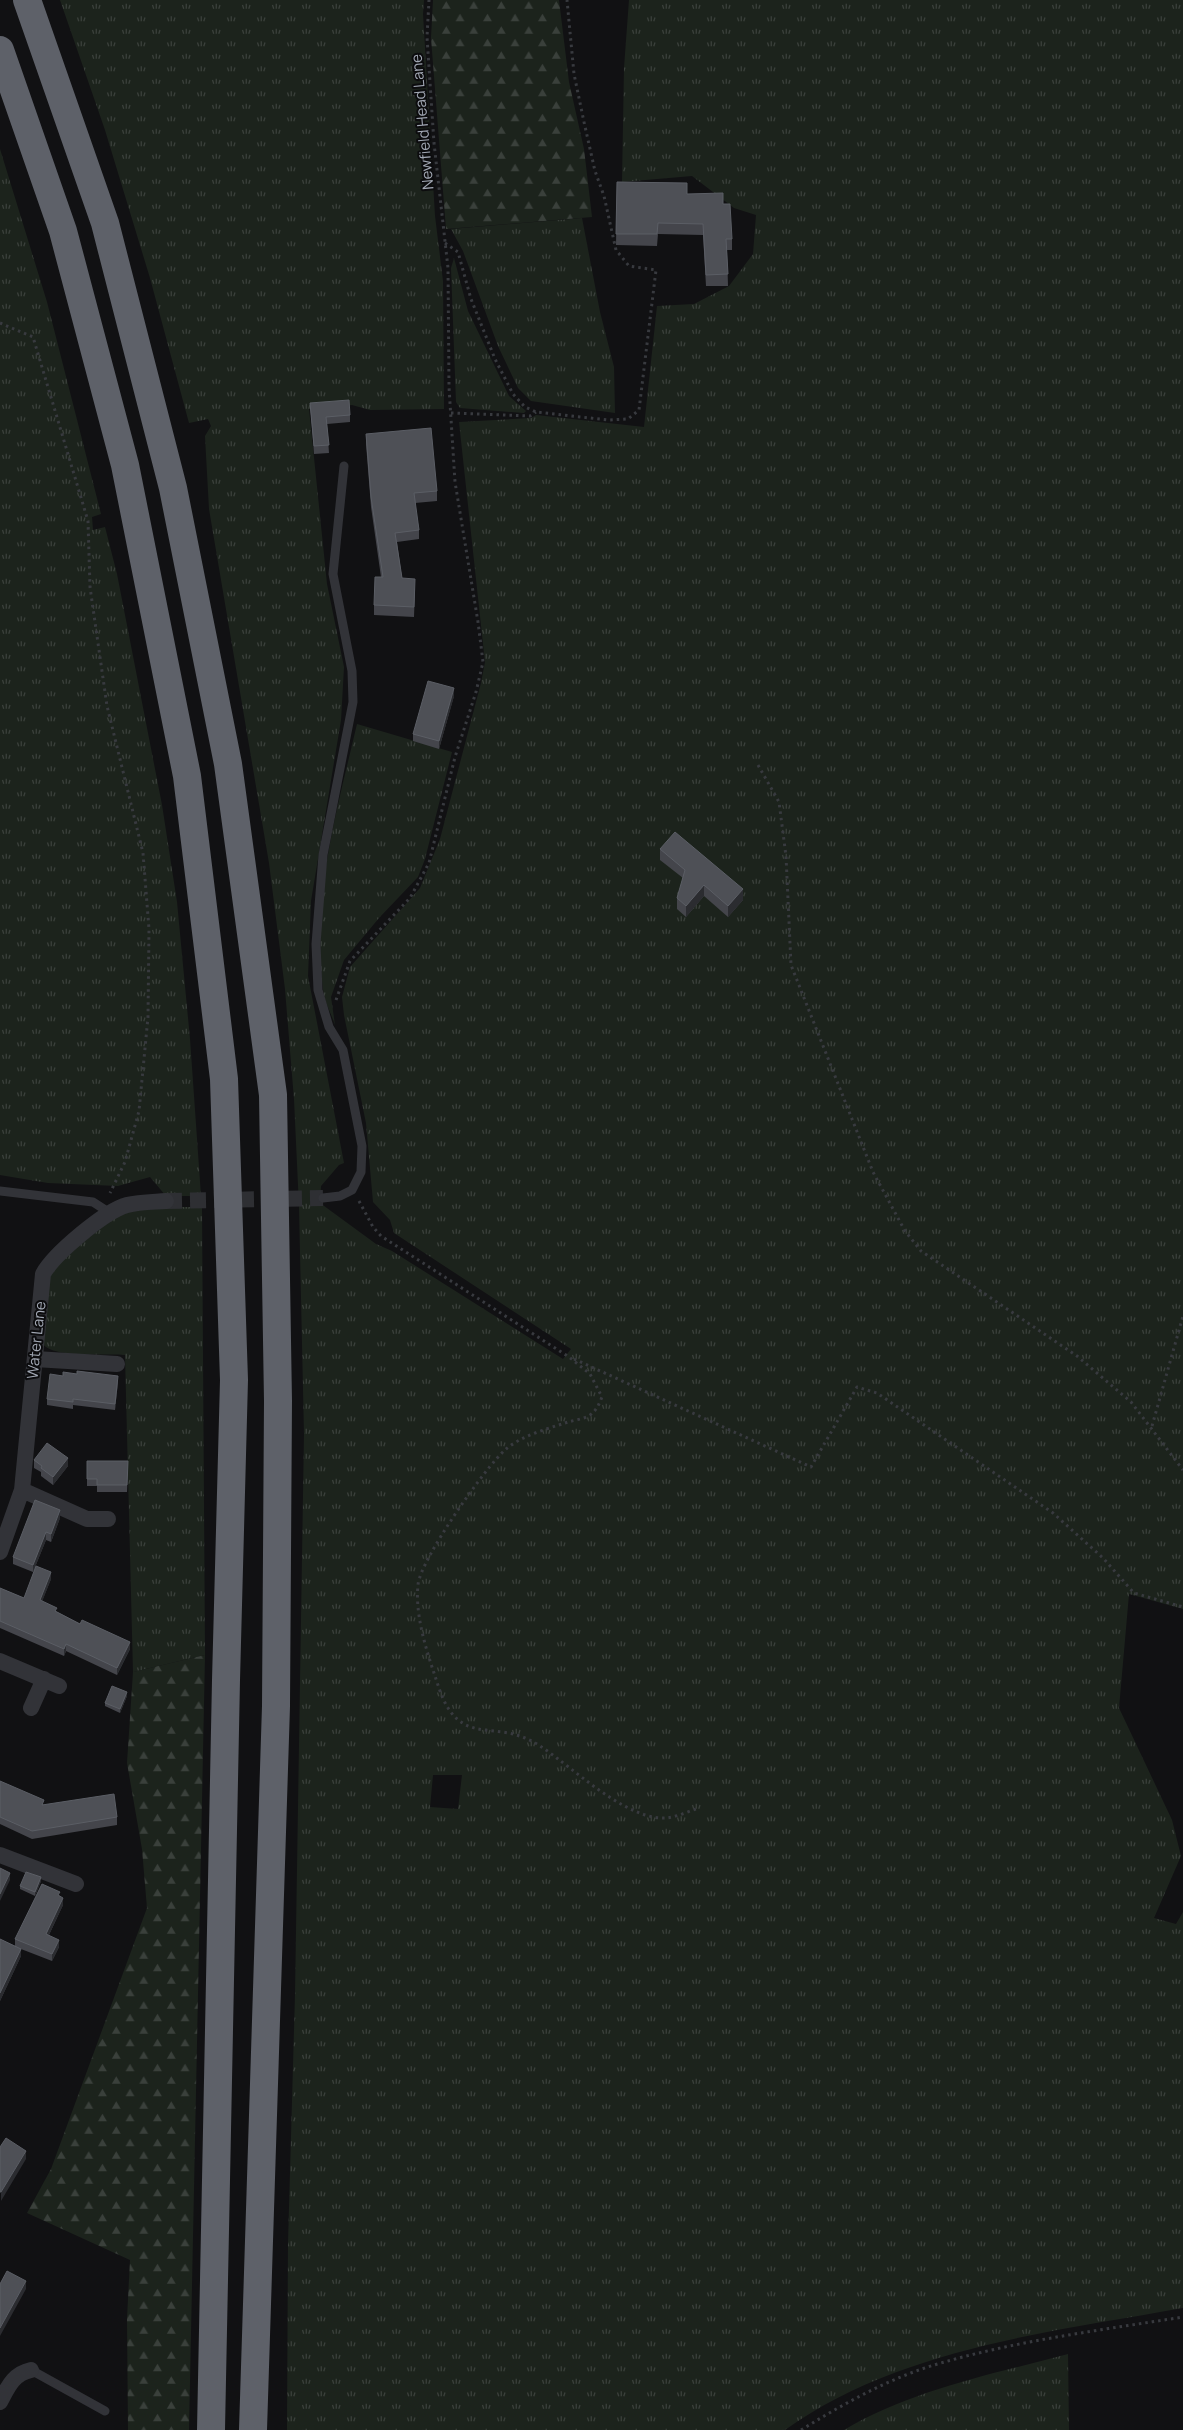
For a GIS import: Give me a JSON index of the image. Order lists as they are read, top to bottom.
{
  "streets": {
    "street": ["Water Lane"],
    "path": ["Newfield Head Lane"]
  }
}
